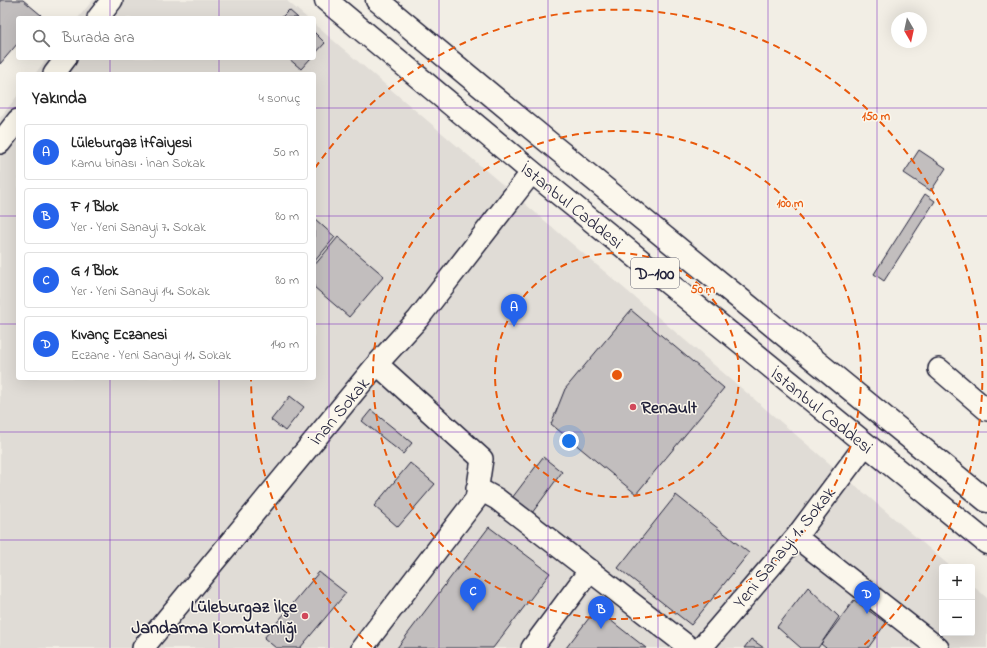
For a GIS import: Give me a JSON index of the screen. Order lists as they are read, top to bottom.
{
  "streets": {
    "highway": ["İstanbul Caddesi", "D-100"],
    "street": ["İnan Sokak", "Yeni Sanayi 1. Sokak"]
  },
  "crossings": [
    ["İstanbul Caddesi", "İnan Sokak"],
    ["İstanbul Caddesi", "Yeni Sanayi 1. Sokak"]
  ],
  "places": ["Renault", "Lüleburgaz İlçe Jandarma Komutanlığı"],
  "north": "bottom",
  "page": {
    "search": "Burada ara",
    "heading": ["Yakında", "4 sonuç"],
    "list": [
      {
        "mark": "A",
        "name": "Lüleburgaz İtfaiyesi",
        "note": "Kamu binası · İnan Sokak",
        "value": "50 m"
      },
      {
        "mark": "B",
        "name": "F 1 Blok",
        "note": "Yer · Yeni Sanayi 7. Sokak",
        "value": "80 m"
      },
      {
        "mark": "C",
        "name": "G 1 Blok",
        "note": "Yer · Yeni Sanayi 14. Sokak",
        "value": "80 m"
      },
      {
        "mark": "D",
        "name": "Kıvanç Eczanesi",
        "note": "Eczane · Yeni Sanayi 11. Sokak",
        "value": "140 m"
      }
    ],
    "pins": [
      "A",
      "C",
      "D",
      "B"
    ],
    "map_buttons": ["+", "−"]
  },
  "rings": ["150 m", "100 m", "50 m"]
}
